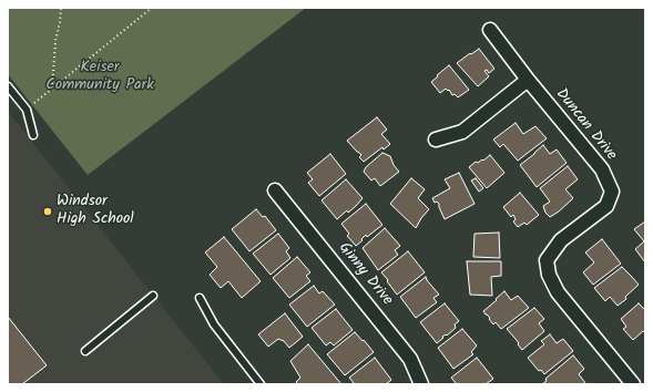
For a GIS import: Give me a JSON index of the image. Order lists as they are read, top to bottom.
{
  "streets": {
    "street": ["Duncan Drive", "Ginny Drive"]
  },
  "parks": ["Keiser Community Park"],
  "places": ["Windsor High School"]
}
